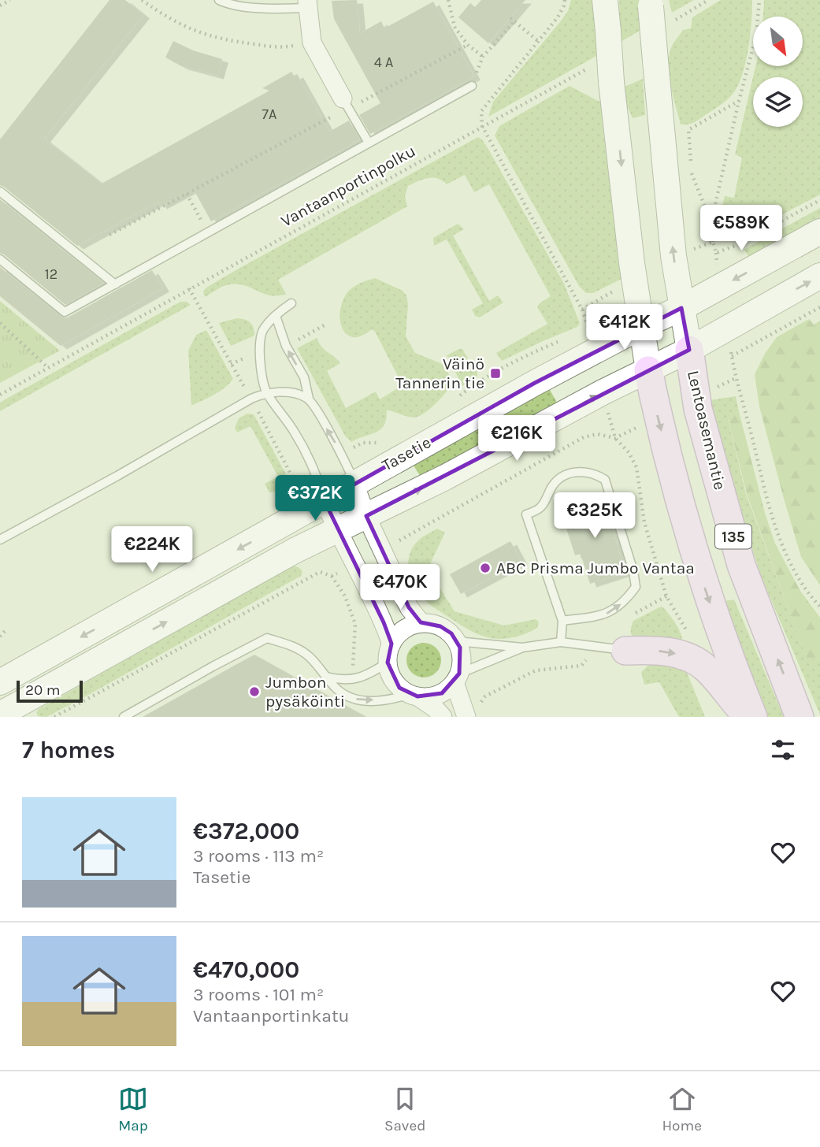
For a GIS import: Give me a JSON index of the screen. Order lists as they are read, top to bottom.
{
  "streets": {
    "main road": ["Lentoasemantie", "Tasetie", "135"],
    "path": ["Vantaanportinpolku"]
  },
  "crossings": [
    ["Tasetie", "135"]
  ],
  "places": {
    "transit": ["Väinö Tannerin tie"],
    "other": ["ABC Prisma Jumbo Vantaa", "Jumbon pysäköinti"]
  },
  "house_numbers": ["4 A", "7A", "12"],
  "scale_bar": "20 m",
  "north": "bottom right",
  "page": {
    "price": [
      "€589K",
      "€412K",
      "€216K",
      "€372K",
      "€325K",
      "€224K",
      "€470K"
    ],
    "scale": "20 m",
    "heading": "7 homes",
    "list": [
      {
        "name": "€372,000",
        "note": "3 rooms · 113 m² · Tasetie"
      },
      {
        "name": "€470,000",
        "note": "3 rooms · 101 m² · Vantaanportinkatu"
      }
    ],
    "tabs": ["Map", "Saved", "Home"]
  }
}
